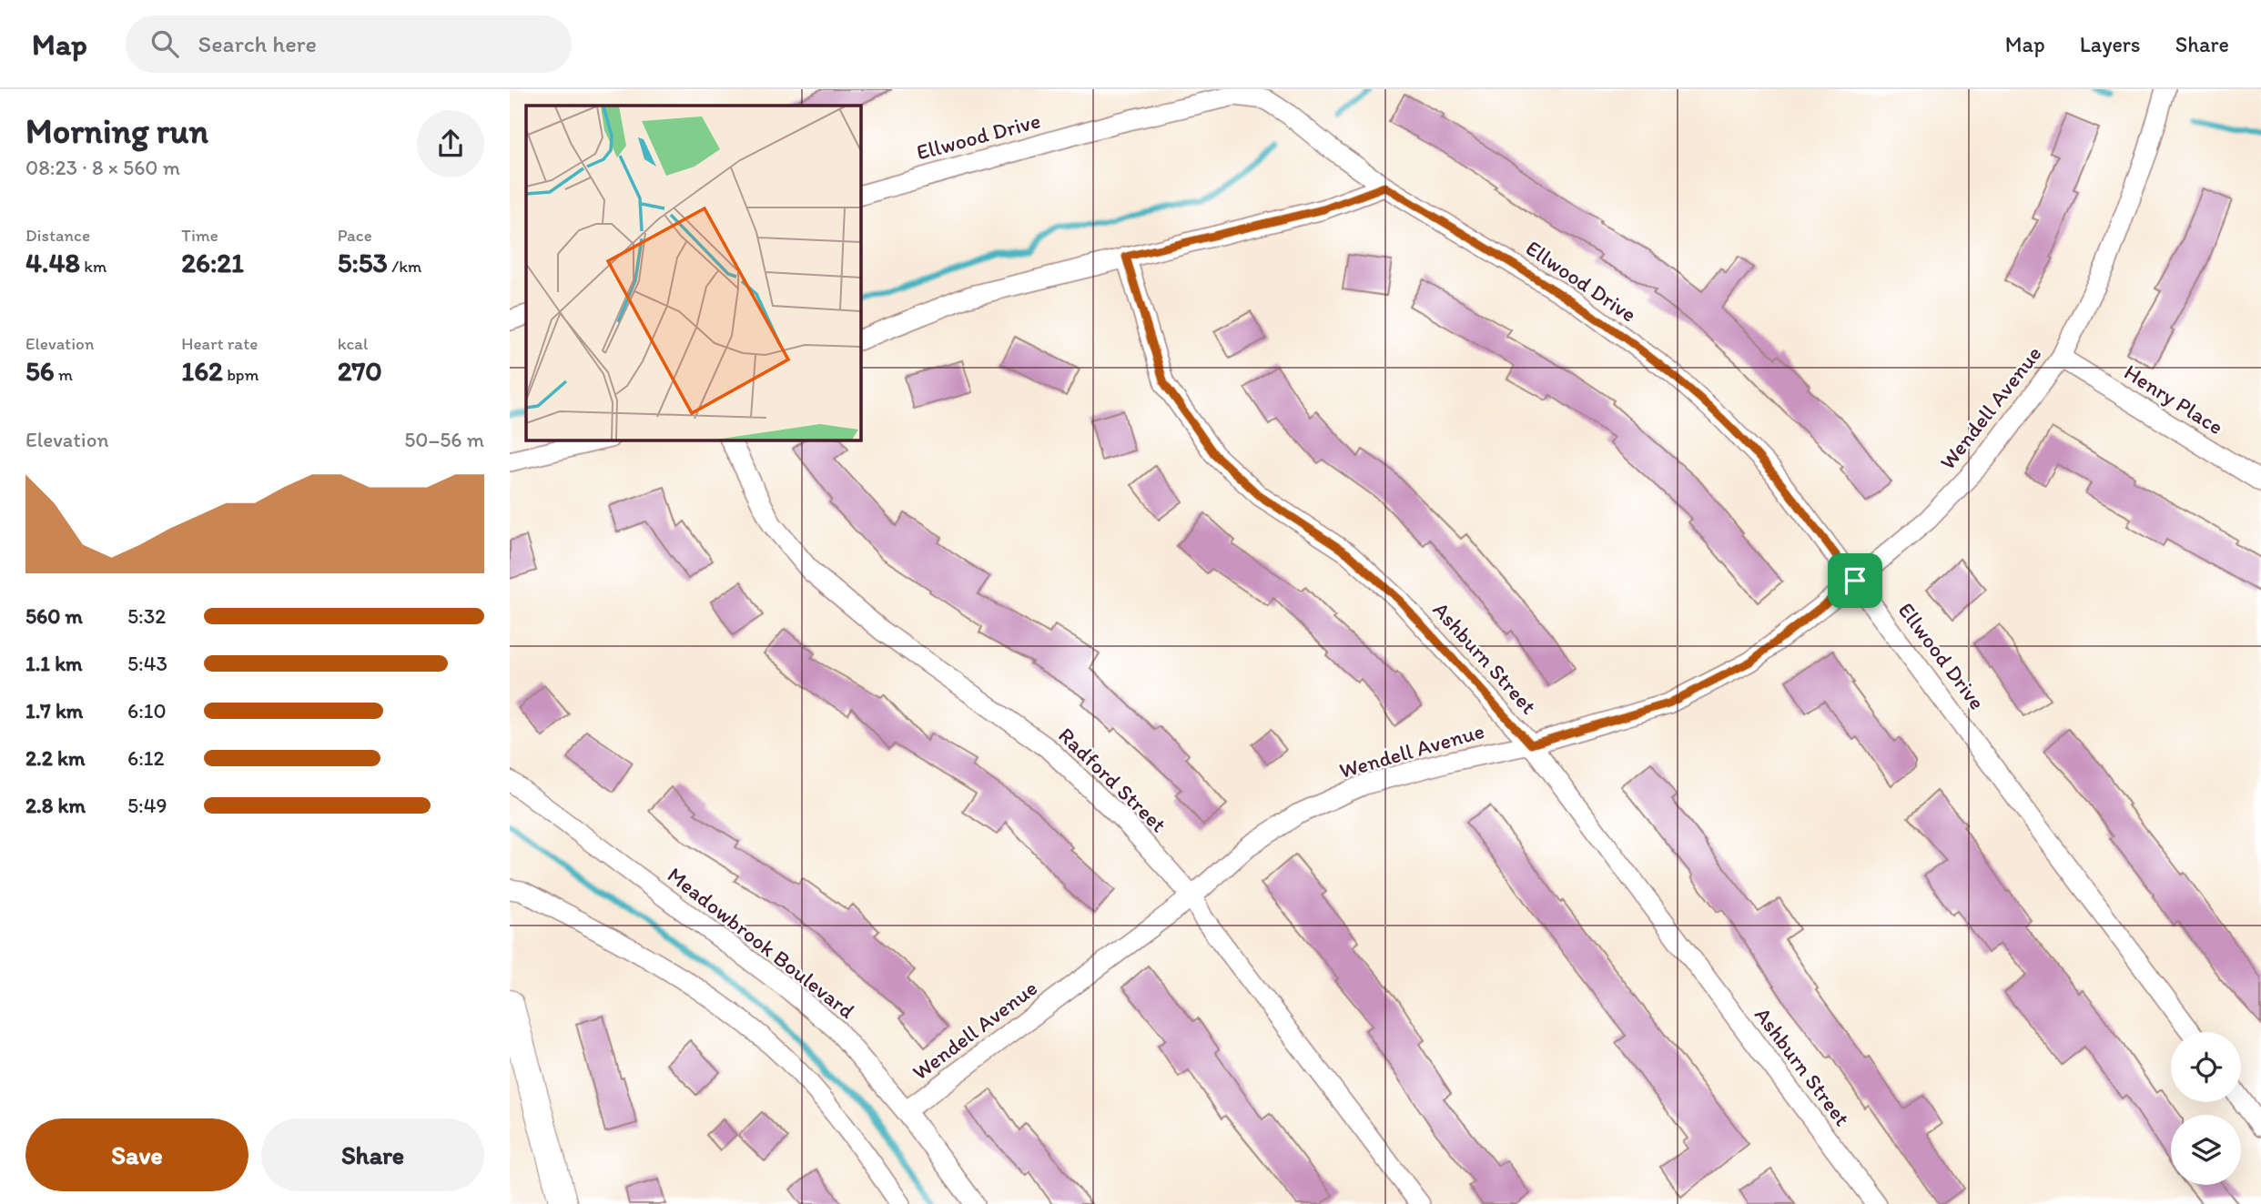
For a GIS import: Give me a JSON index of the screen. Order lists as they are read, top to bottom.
{
  "streets": {
    "street": [
      "Ellwood Drive",
      "Henry Place",
      "Wendell Avenue",
      "Ashburn Street",
      "Radford Street",
      "Meadowbrook Boulevard"
    ]
  },
  "crossings": [
    ["Ellwood Drive", "Wendell Avenue"],
    ["Henry Place", "Wendell Avenue"],
    ["Wendell Avenue", "Ashburn Street"],
    ["Wendell Avenue", "Radford Street"],
    ["Wendell Avenue", "Meadowbrook Boulevard"]
  ],
  "page": {
    "header": "Map",
    "search": "Search here",
    "nav": ["Map", "Layers", "Share"],
    "heading": ["Morning run", "08:23 · 8 × 560 m"],
    "stats": [
      ["Distance", "4.48 km"],
      ["Time", "26:21"],
      ["Pace", "5:53 /km"],
      ["Elevation", "56 m"],
      ["Heart rate", "162 bpm"],
      ["kcal", "270"]
    ],
    "chart": ["Elevation", "50–56 m"],
    "list": [
      {
        "name": "560 m",
        "note": "5:32"
      },
      {
        "name": "1.1 km",
        "note": "5:43"
      },
      {
        "name": "1.7 km",
        "note": "6:10"
      },
      {
        "name": "2.2 km",
        "note": "6:12"
      },
      {
        "name": "2.8 km",
        "note": "5:49"
      }
    ],
    "buttons": ["Save", "Share"]
  }
}
